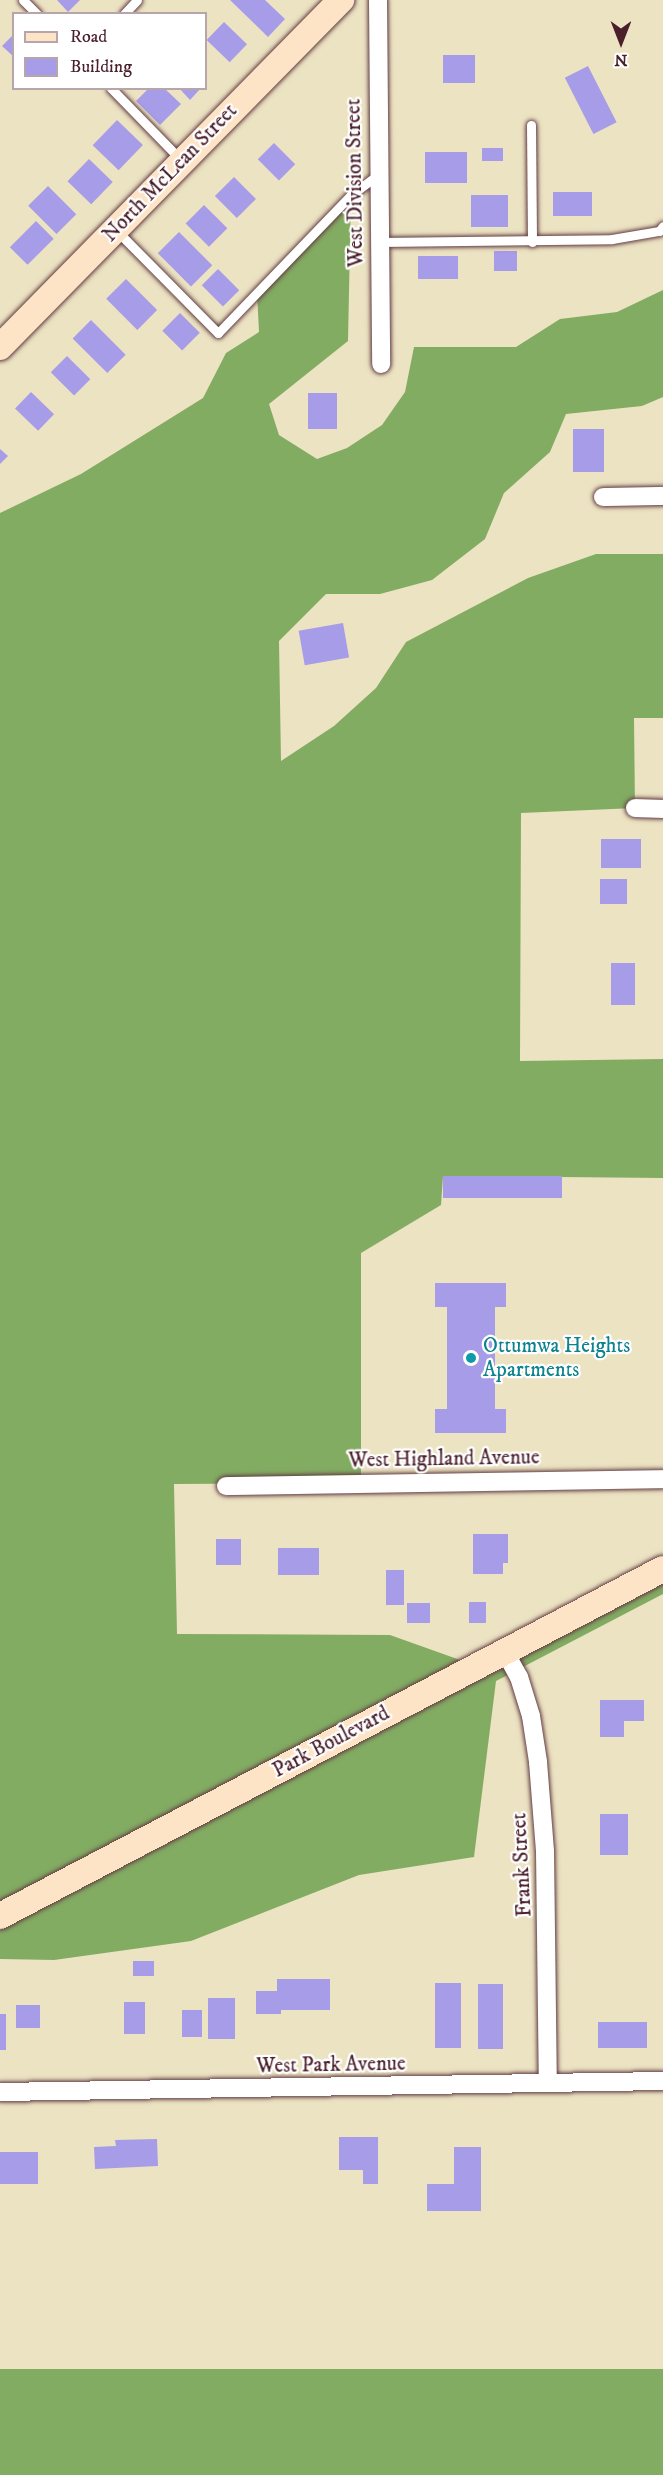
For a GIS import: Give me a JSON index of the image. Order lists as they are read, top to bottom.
{
  "streets": {
    "main road": ["North McLean Street", "Park Boulevard"],
    "street": [
      "West Division Street",
      "West Highland Avenue",
      "Frank Street",
      "West Park Avenue"
    ]
  },
  "crossings": [
    ["Park Boulevard", "Frank Street"],
    ["Frank Street", "West Park Avenue"]
  ],
  "places": ["Ottumwa Heights Apartments"],
  "legend": ["Road", "Building"],
  "north": "bottom"
}
